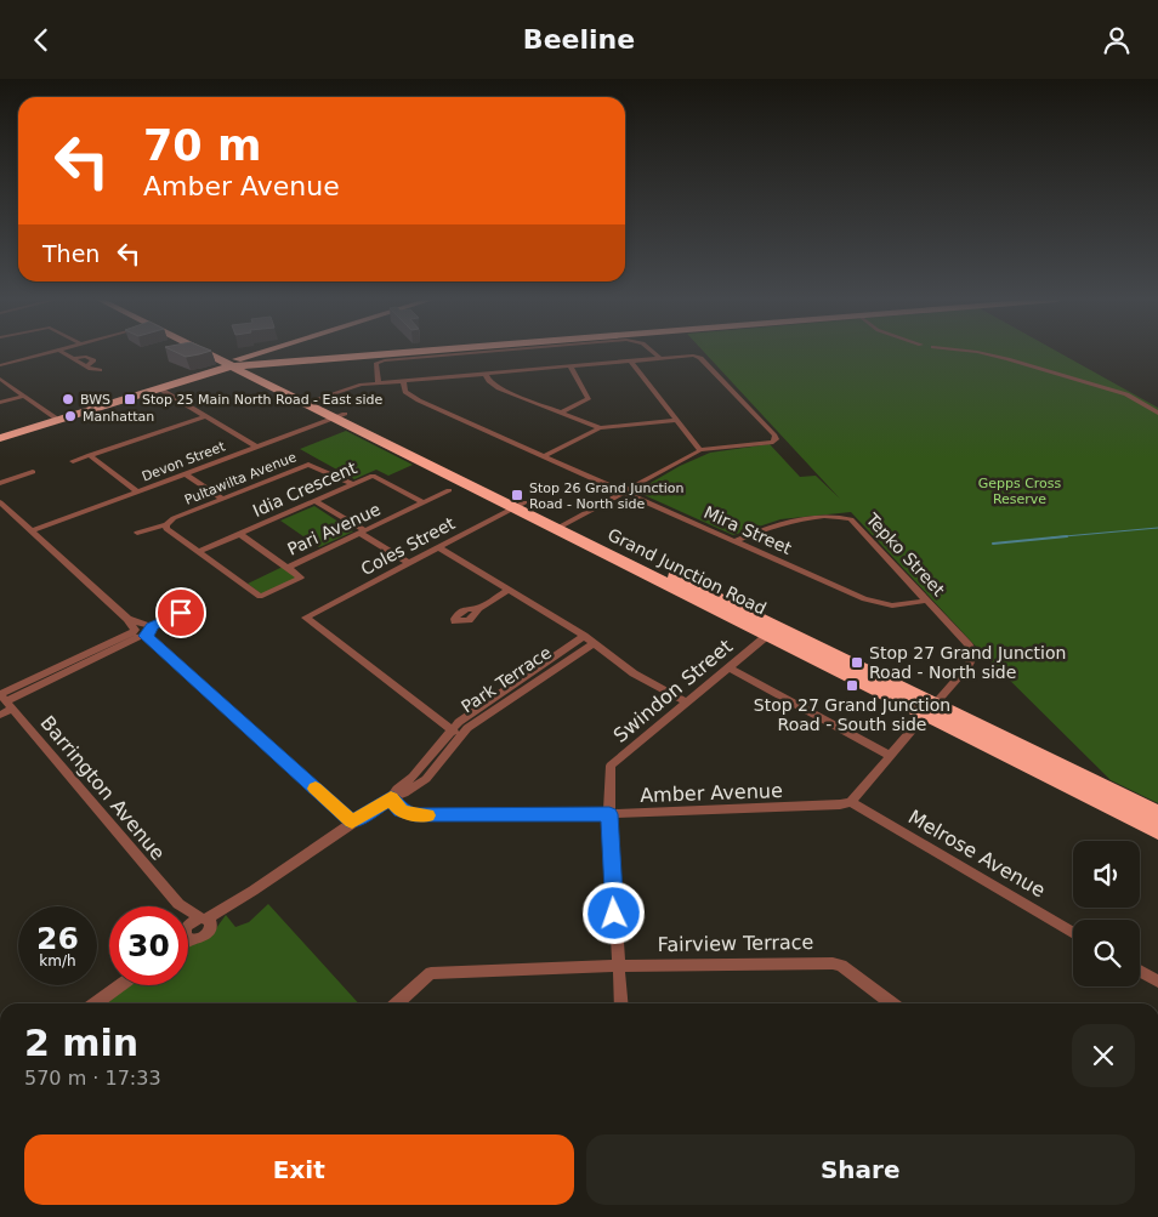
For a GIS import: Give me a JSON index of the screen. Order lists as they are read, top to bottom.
{
  "streets": {
    "highway": ["Grand Junction Road"],
    "street": [
      "Devon Street",
      "Pultawilta Avenue",
      "Idia Crescent",
      "Pari Avenue",
      "Mira Street",
      "Coles Street",
      "Tepko Street",
      "Park Terrace",
      "Swindon Street",
      "Barrington Avenue",
      "Amber Avenue",
      "Melrose Avenue",
      "Fairview Terrace"
    ]
  },
  "crossings": [
    ["Devon Street", "Grand Junction Road"],
    ["Pultawilta Avenue", "Idia Crescent"],
    ["Idia Crescent", "Pari Avenue"],
    ["Mira Street", "Tepko Street"],
    ["Coles Street", "Grand Junction Road"],
    ["Coles Street", "Park Terrace"],
    ["Tepko Street", "Grand Junction Road"],
    ["Grand Junction Road", "Swindon Street"],
    ["Park Terrace", "Barrington Avenue"],
    ["Park Terrace", "Amber Avenue"],
    ["Swindon Street", "Amber Avenue"],
    ["Swindon Street", "Fairview Terrace"],
    ["Amber Avenue", "Melrose Avenue"]
  ],
  "parks": ["Gepps Cross Reserve"],
  "places": {
    "other": ["BWS", "Manhattan"],
    "transit": [
      "Stop 25 Main North Road - East side",
      "Stop 26 Grand Junction Road - North side",
      "Stop 27 Grand Junction Road - North side",
      "Stop 27 Grand Junction Road - South side"
    ]
  },
  "page": {
    "header": "Beeline",
    "turn": ["70 m", "Amber Avenue"],
    "then": "Then",
    "speed": "26 km/h",
    "limit": "30",
    "heading": ["2 min", "570 m · 17:33"],
    "buttons": ["Exit", "Share"]
  }
}
